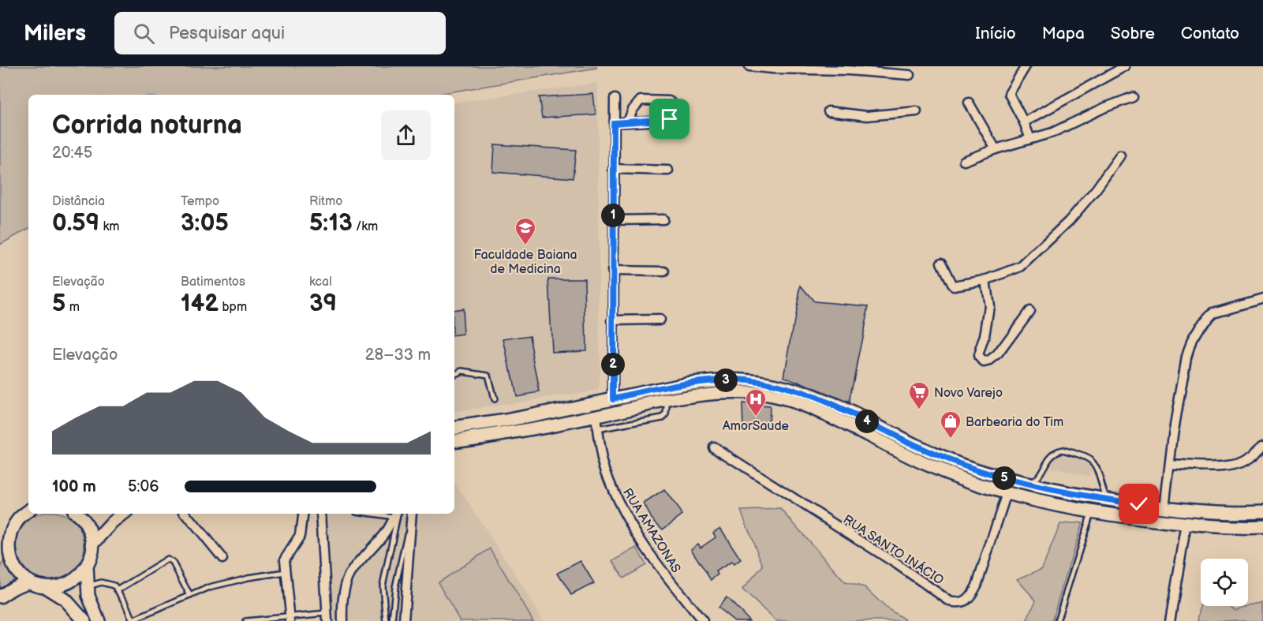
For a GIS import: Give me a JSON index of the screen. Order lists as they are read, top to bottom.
{
  "streets": {
    "street": ["RUA AMAZONAS", "RUA SANTO INÁCIO"]
  },
  "places": {
    "school or university": ["Faculdade Baiana de Medicina"],
    "supermarket": ["Novo Varejo"],
    "hospital": ["AmorSaude"],
    "shop": ["Barbearia do Tim"]
  },
  "page": {
    "header": "Milers",
    "search": "Pesquisar aqui",
    "nav": [
      "Início",
      "Mapa",
      "Sobre",
      "Contato"
    ],
    "heading": ["Corrida noturna", "20:45"],
    "stats": [
      ["Distância", "0.59 km"],
      ["Tempo", "3:05"],
      ["Ritmo", "5:13 /km"],
      ["Elevação", "5 m"],
      ["Batimentos", "142 bpm"],
      ["kcal", "39"]
    ],
    "pins": [
      "1",
      "2",
      "3",
      "4",
      "5"
    ],
    "chart": ["Elevação", "28–33 m"],
    "list": [
      {
        "name": "100 m",
        "note": "5:06"
      }
    ]
  }
}
